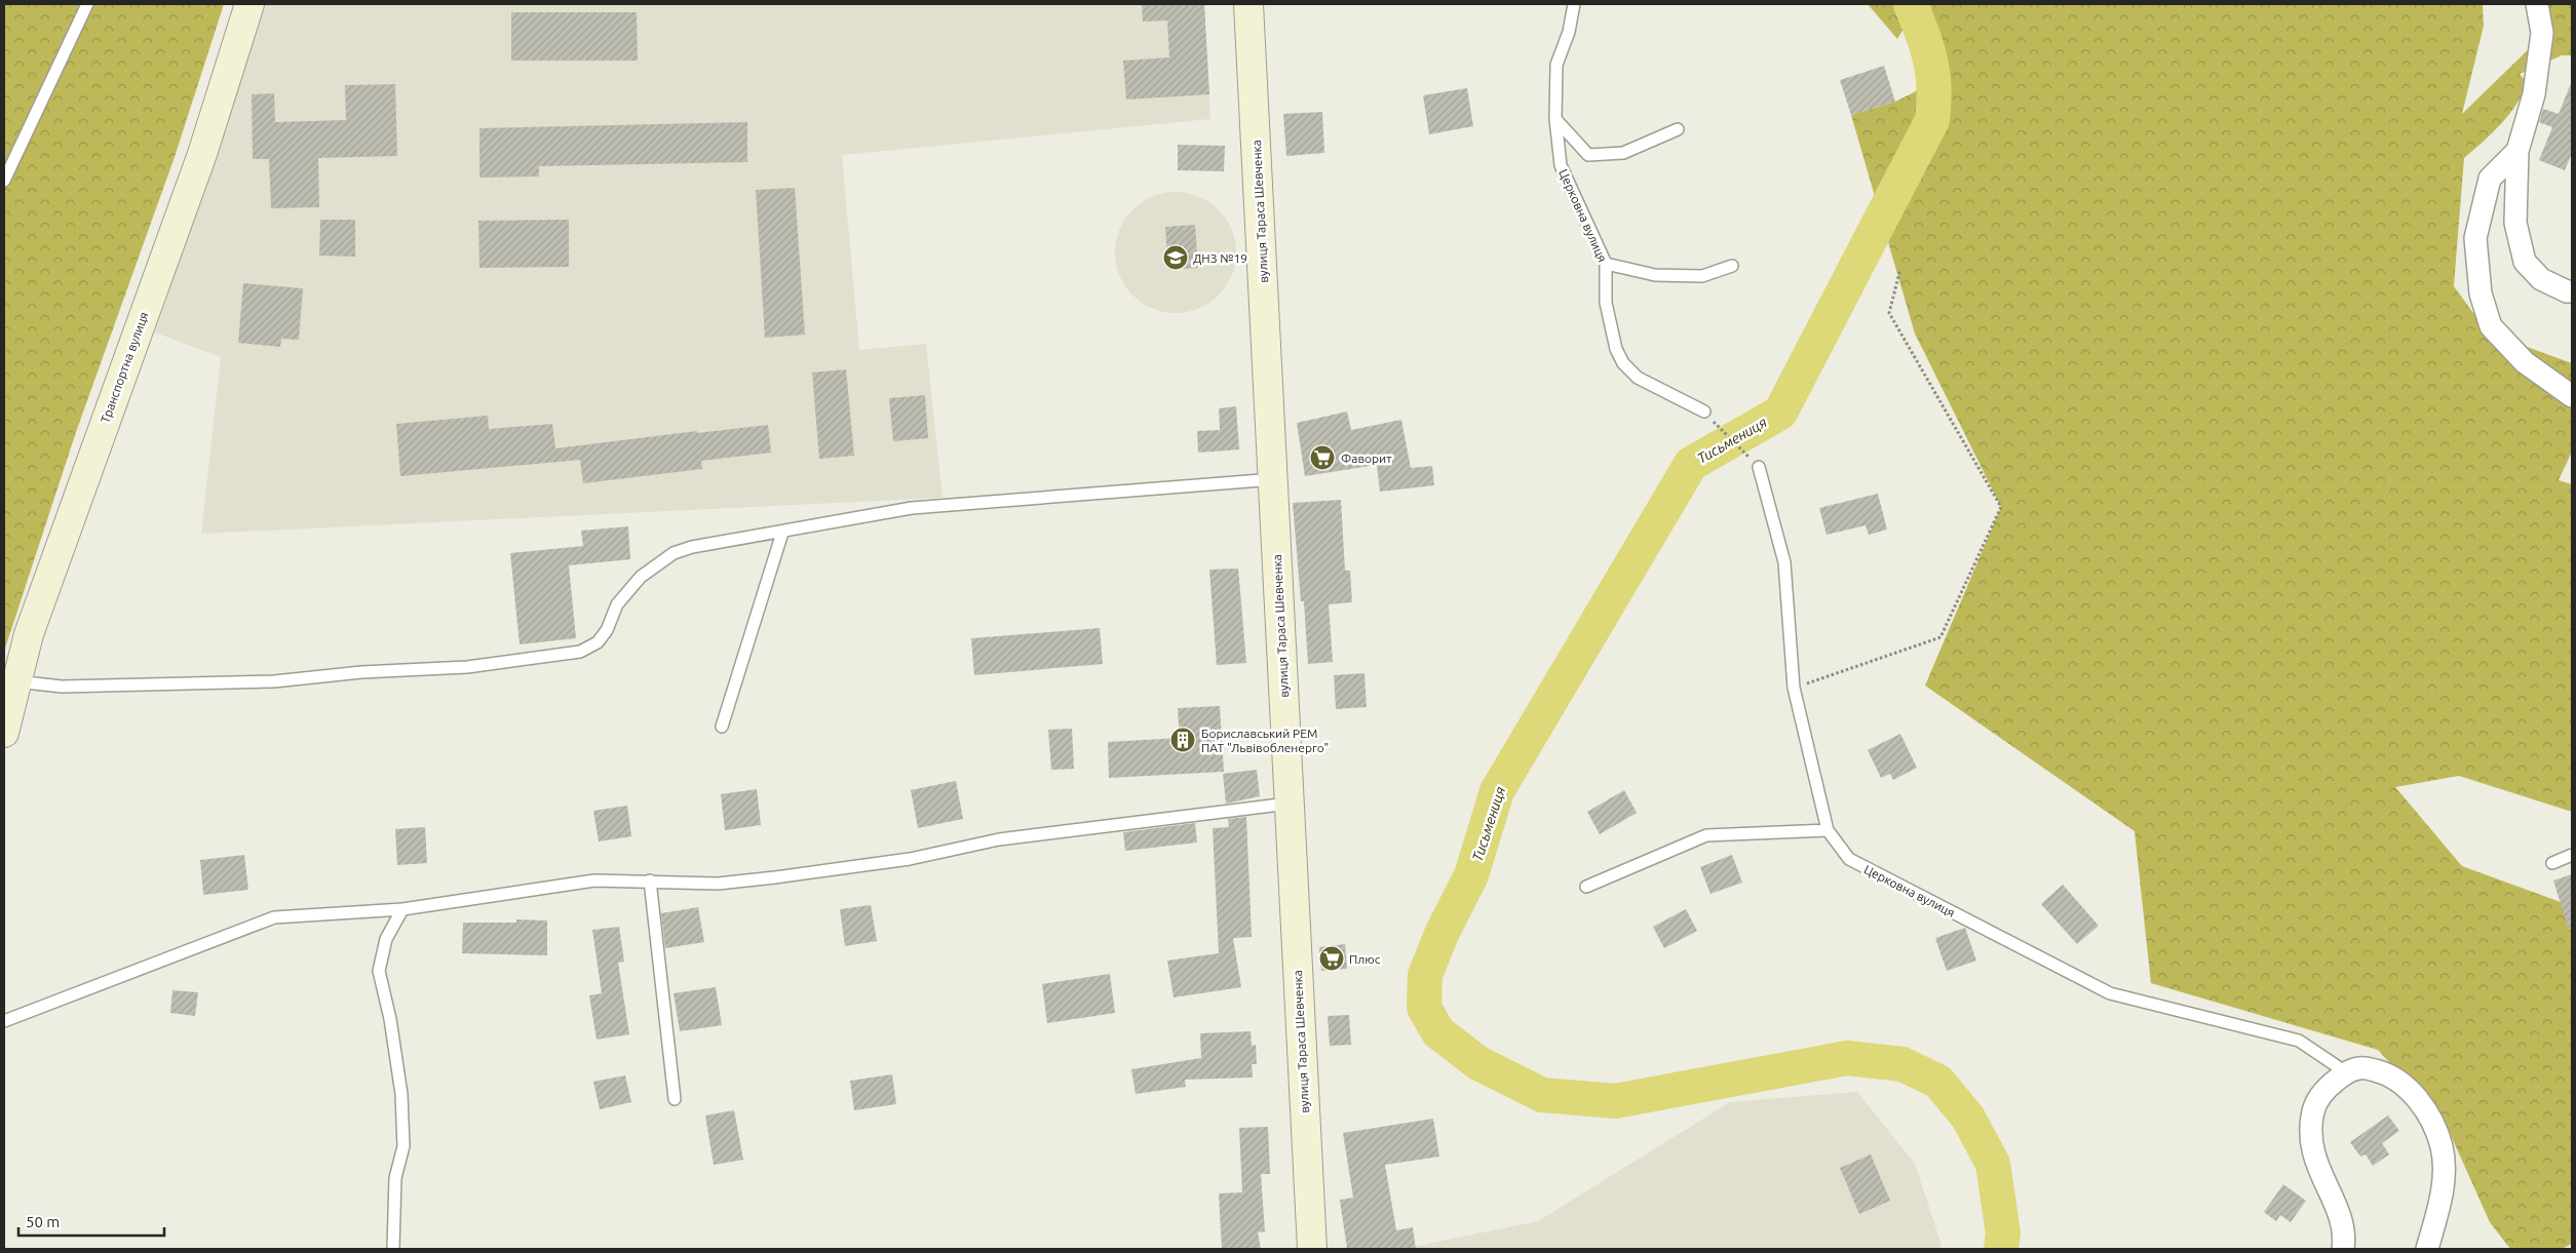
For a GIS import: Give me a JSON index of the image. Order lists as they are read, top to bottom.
{
  "streets": {
    "main road": ["вулиця Тараса Шевченка", "Транспортна вулиця"],
    "lane": ["Церковна вулиця"]
  },
  "water": ["Тисьмениця"],
  "places": {
    "school or university": ["ДНЗ №19"],
    "supermarket": ["Фаворит", "Плюс"],
    "building": ["Бориславський РЕМ ПАТ \"Львівобленерго\""]
  },
  "scale_bar": "50 m"
}
